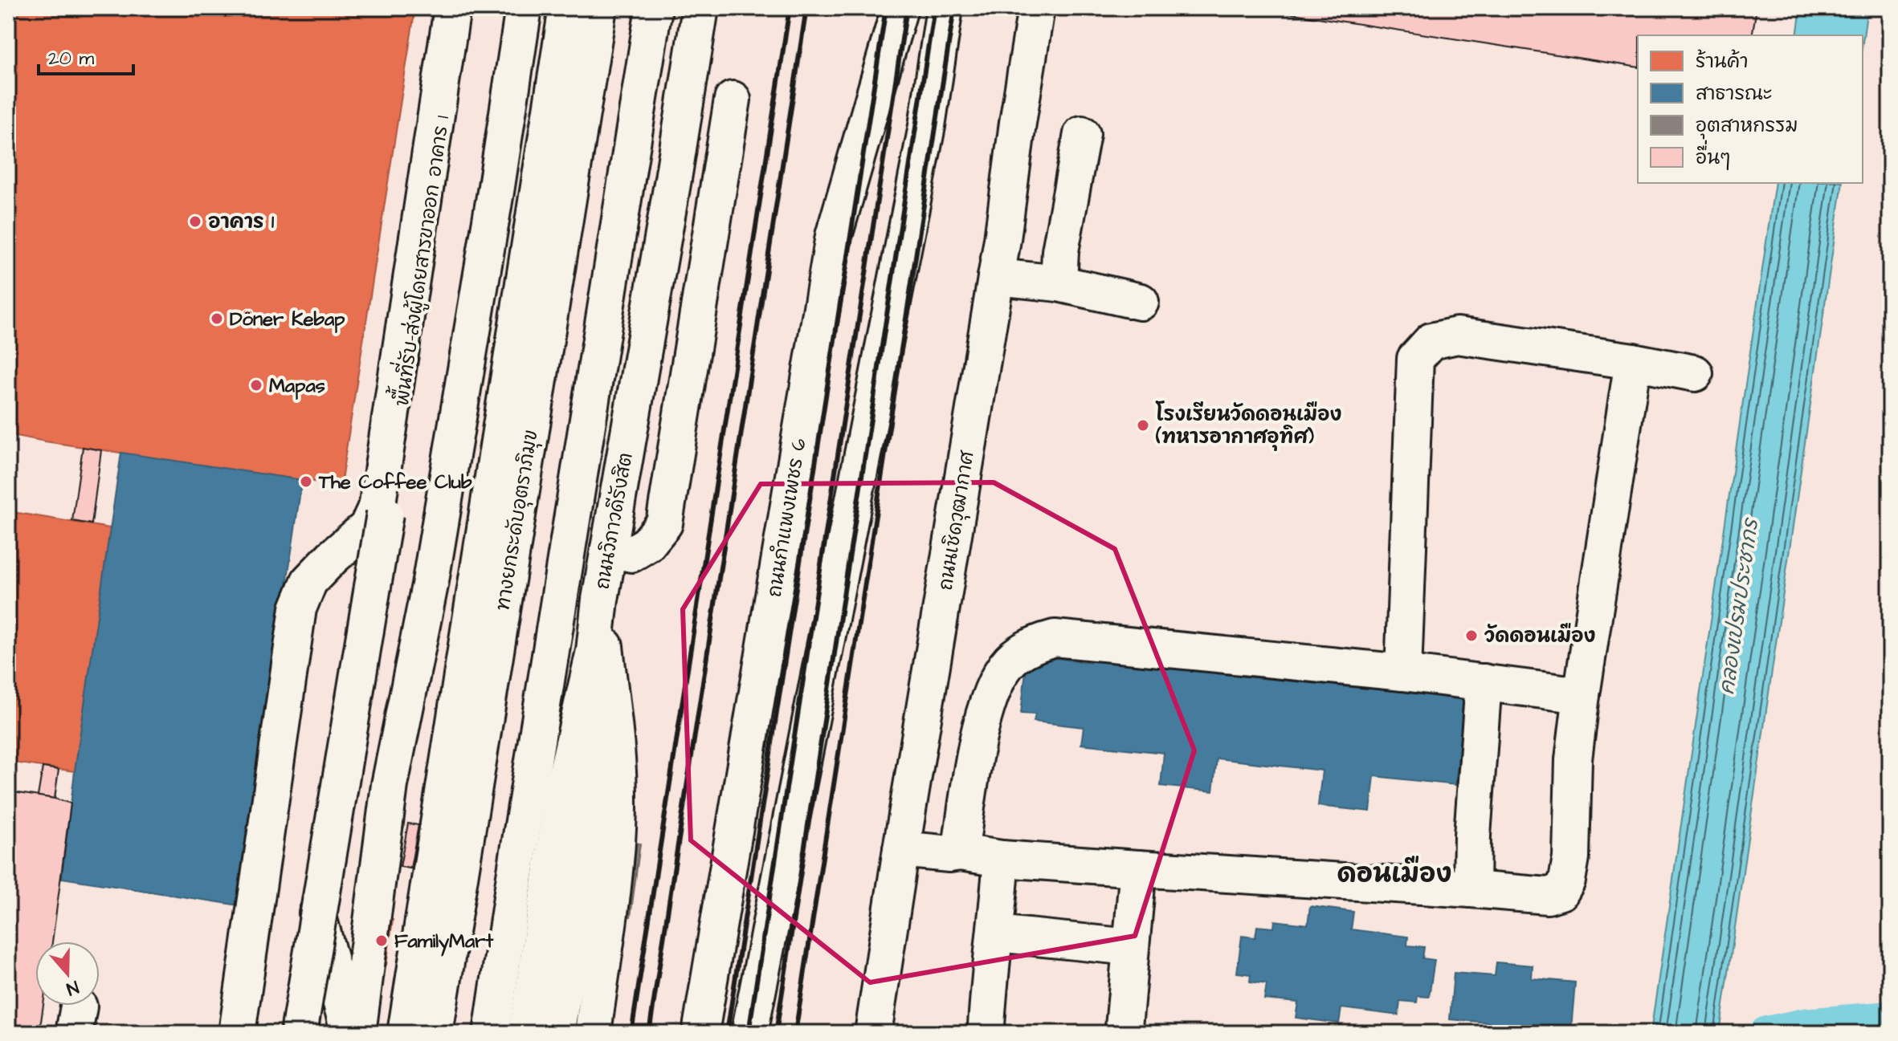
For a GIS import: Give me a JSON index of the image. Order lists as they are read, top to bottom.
{
  "streets": {
    "main road": [
      "พื้นที่รับ-ส่งผู้โดยสารขาออก อาคาร 1",
      "ถนนกำแพงเพชร 6",
      "ทางยกระดับอุตราภิมุข",
      "ถนนวิภาวดีรังสิต",
      "ถนนเชิดวุฒากาศ"
    ]
  },
  "districts": ["ดอนเมือง"],
  "water": ["คลองเปรมประชากร"],
  "places": [
    "อาคาร 1",
    "Döner Kebap",
    "Mapas",
    "โรงเรียนวัดดอนเมือง (ทหารอากาศอุทิศ)",
    "The Coffee Club",
    "วัดดอนเมือง",
    "FamilyMart"
  ],
  "legend": [
    "ร้านค้า",
    "สาธารณะ",
    "อุตสาหกรรม",
    "อื่นๆ"
  ],
  "scale_bar": "20 m",
  "north": "bottom"
}
